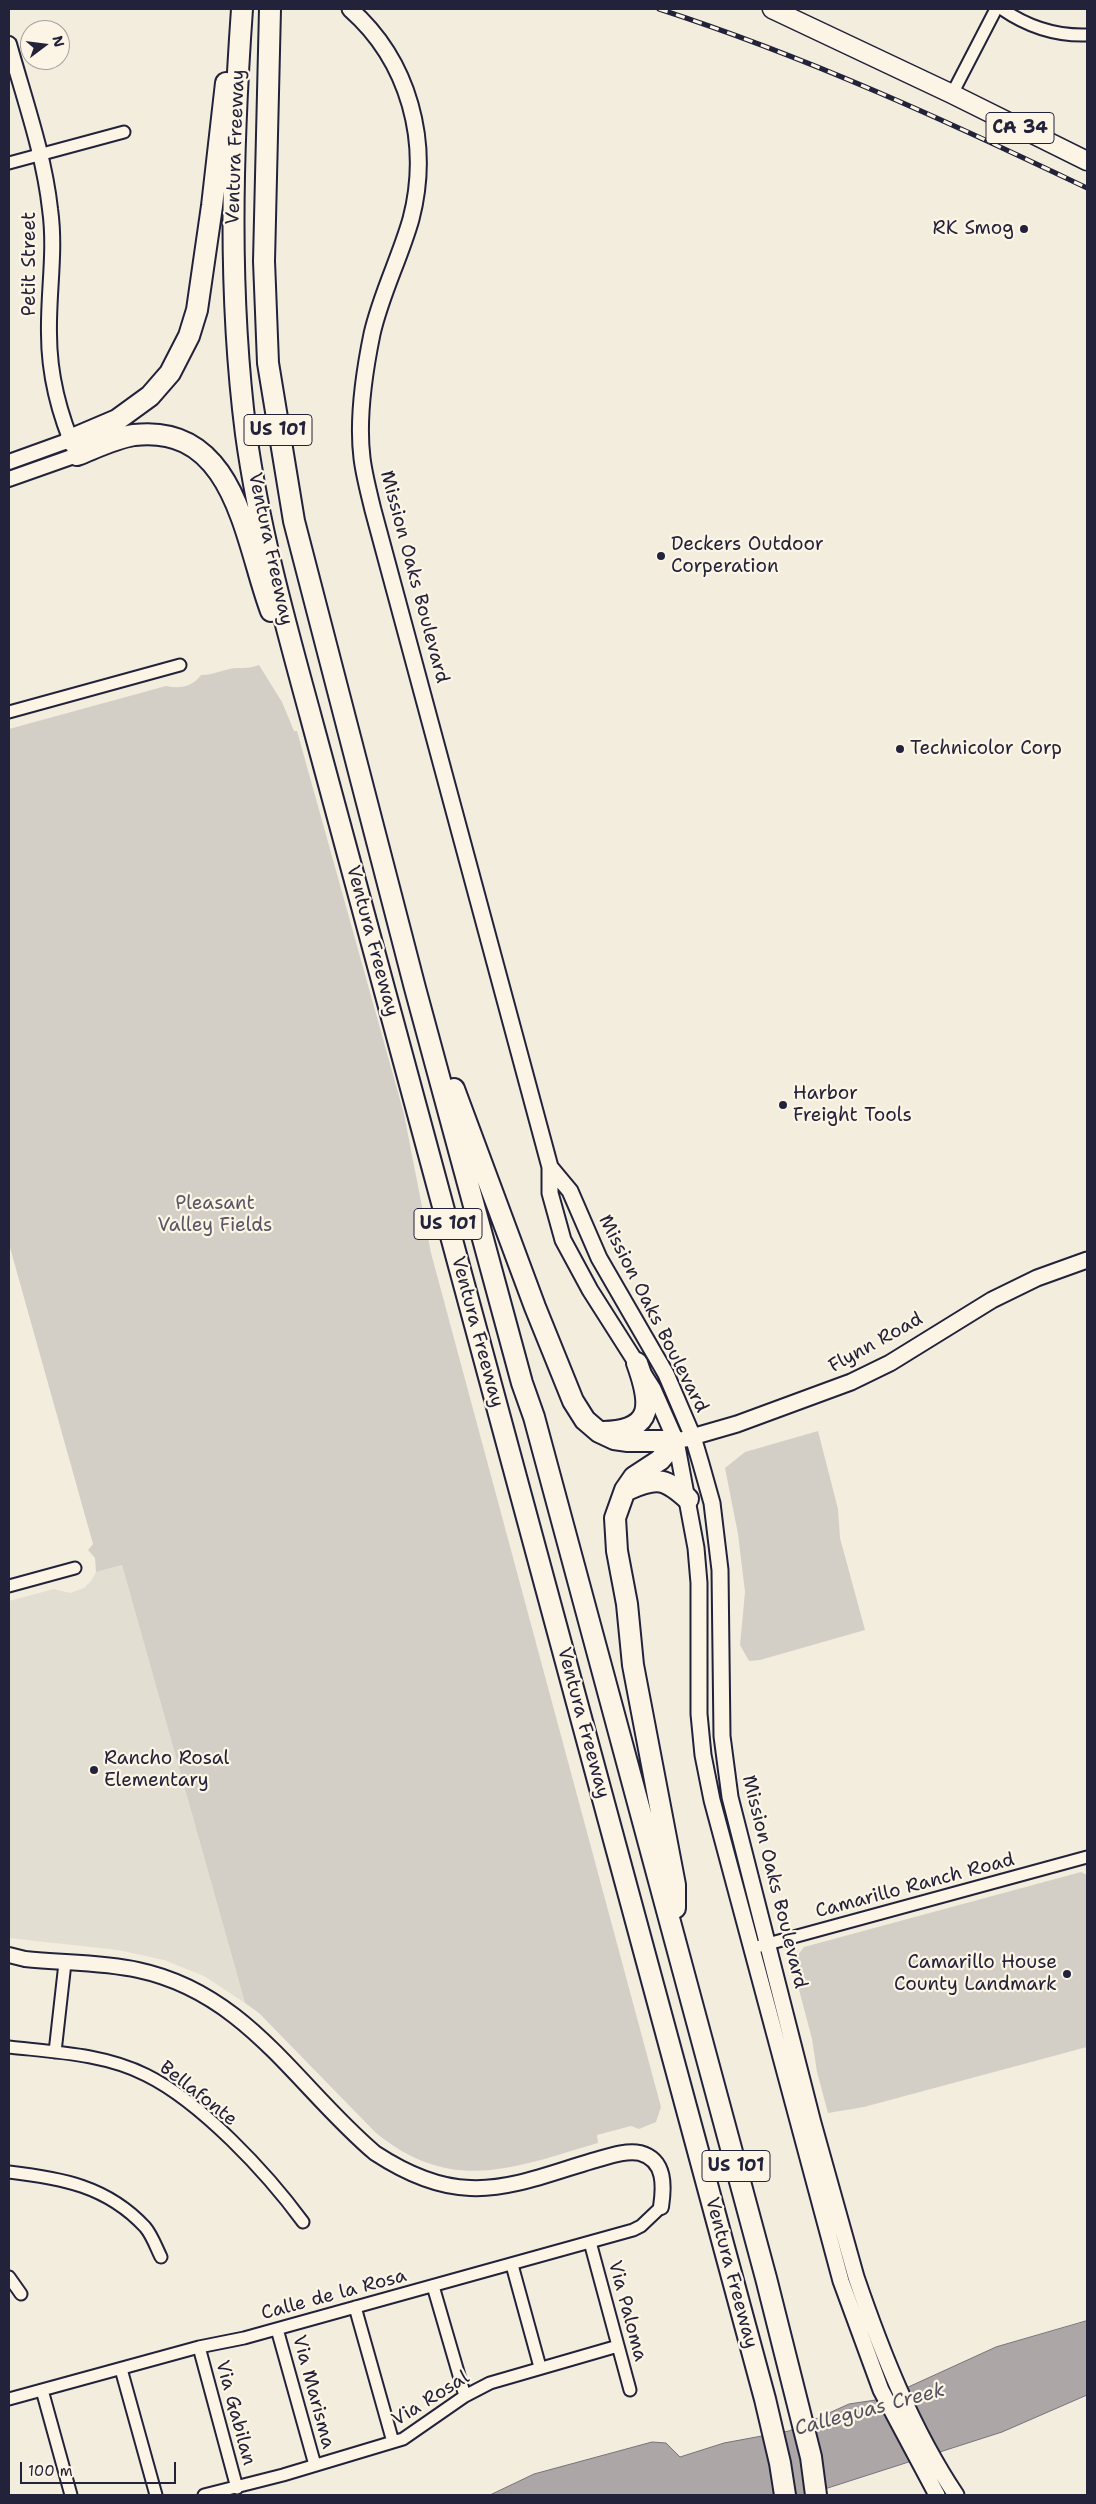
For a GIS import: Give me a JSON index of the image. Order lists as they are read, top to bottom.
{
  "streets": {
    "highway": ["Ventura Freeway", "US 101"],
    "main road": ["CA 34", "Mission Oaks Boulevard", "Flynn Road"],
    "street": [
      "Petit Street",
      "Camarillo Ranch Road",
      "Bellafonte",
      "Calle de la Rosa",
      "Via Paloma",
      "Via Marisma",
      "Via Rosal",
      "Via Gabilan"
    ]
  },
  "crossings": [
    ["Mission Oaks Boulevard", "Flynn Road"],
    ["Mission Oaks Boulevard", "Camarillo Ranch Road"],
    ["Calle de la Rosa", "Via Paloma"],
    ["Calle de la Rosa", "Via Marisma"],
    ["Calle de la Rosa", "Via Gabilan"],
    ["Via Paloma", "Via Rosal"],
    ["Via Marisma", "Via Rosal"],
    ["Via Rosal", "Via Gabilan"]
  ],
  "water": ["Calleguas Creek"],
  "parks": ["Pleasant Valley Fields"],
  "places": [
    "RK Smog",
    "Deckers Outdoor Corperation",
    "Technicolor Corp",
    "Harbor Freight Tools",
    "Rancho Rosal Elementary",
    "Camarillo House County Landmark"
  ],
  "scale_bar": "100 m",
  "north": "right"
}
